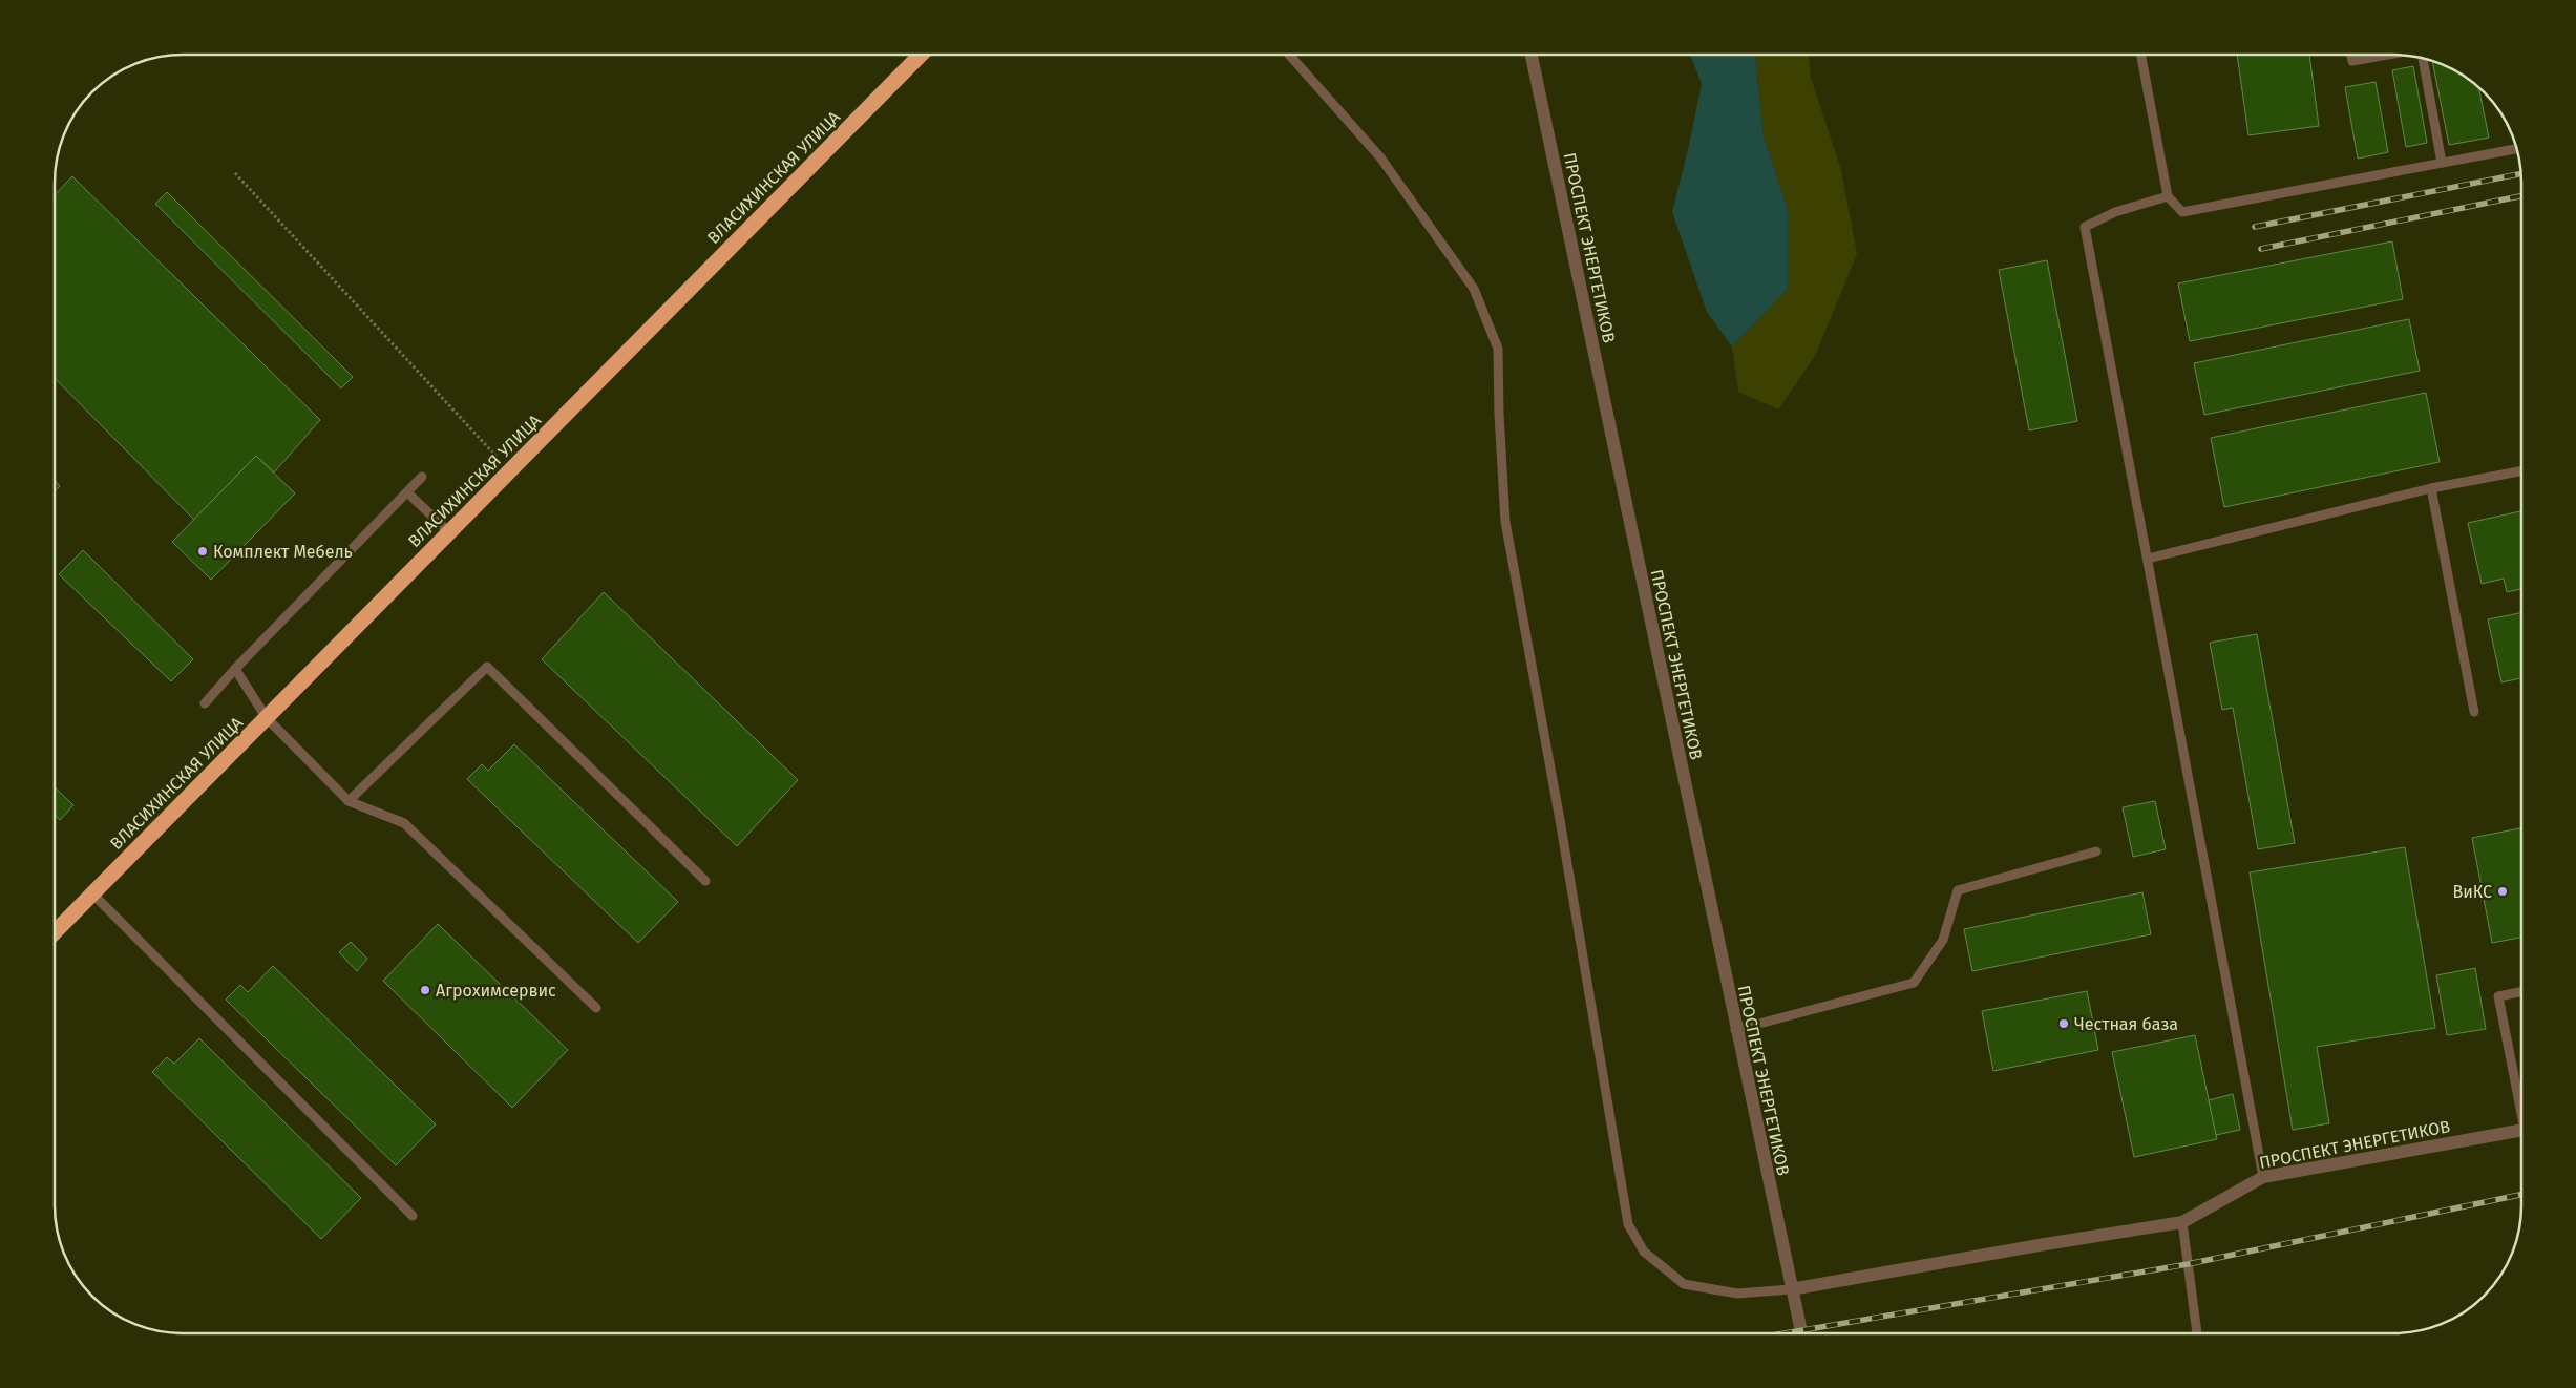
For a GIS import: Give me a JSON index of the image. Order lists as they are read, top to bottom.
{
  "streets": {
    "highway": ["ВЛАСИХИНСКАЯ УЛИЦА"],
    "street": ["ПРОСПЕКТ ЭНЕРГЕТИКОВ"]
  },
  "places": [
    "Комплект Мебель",
    "ВиКС",
    "Агрохимсервис",
    "Честная база"
  ]
}
